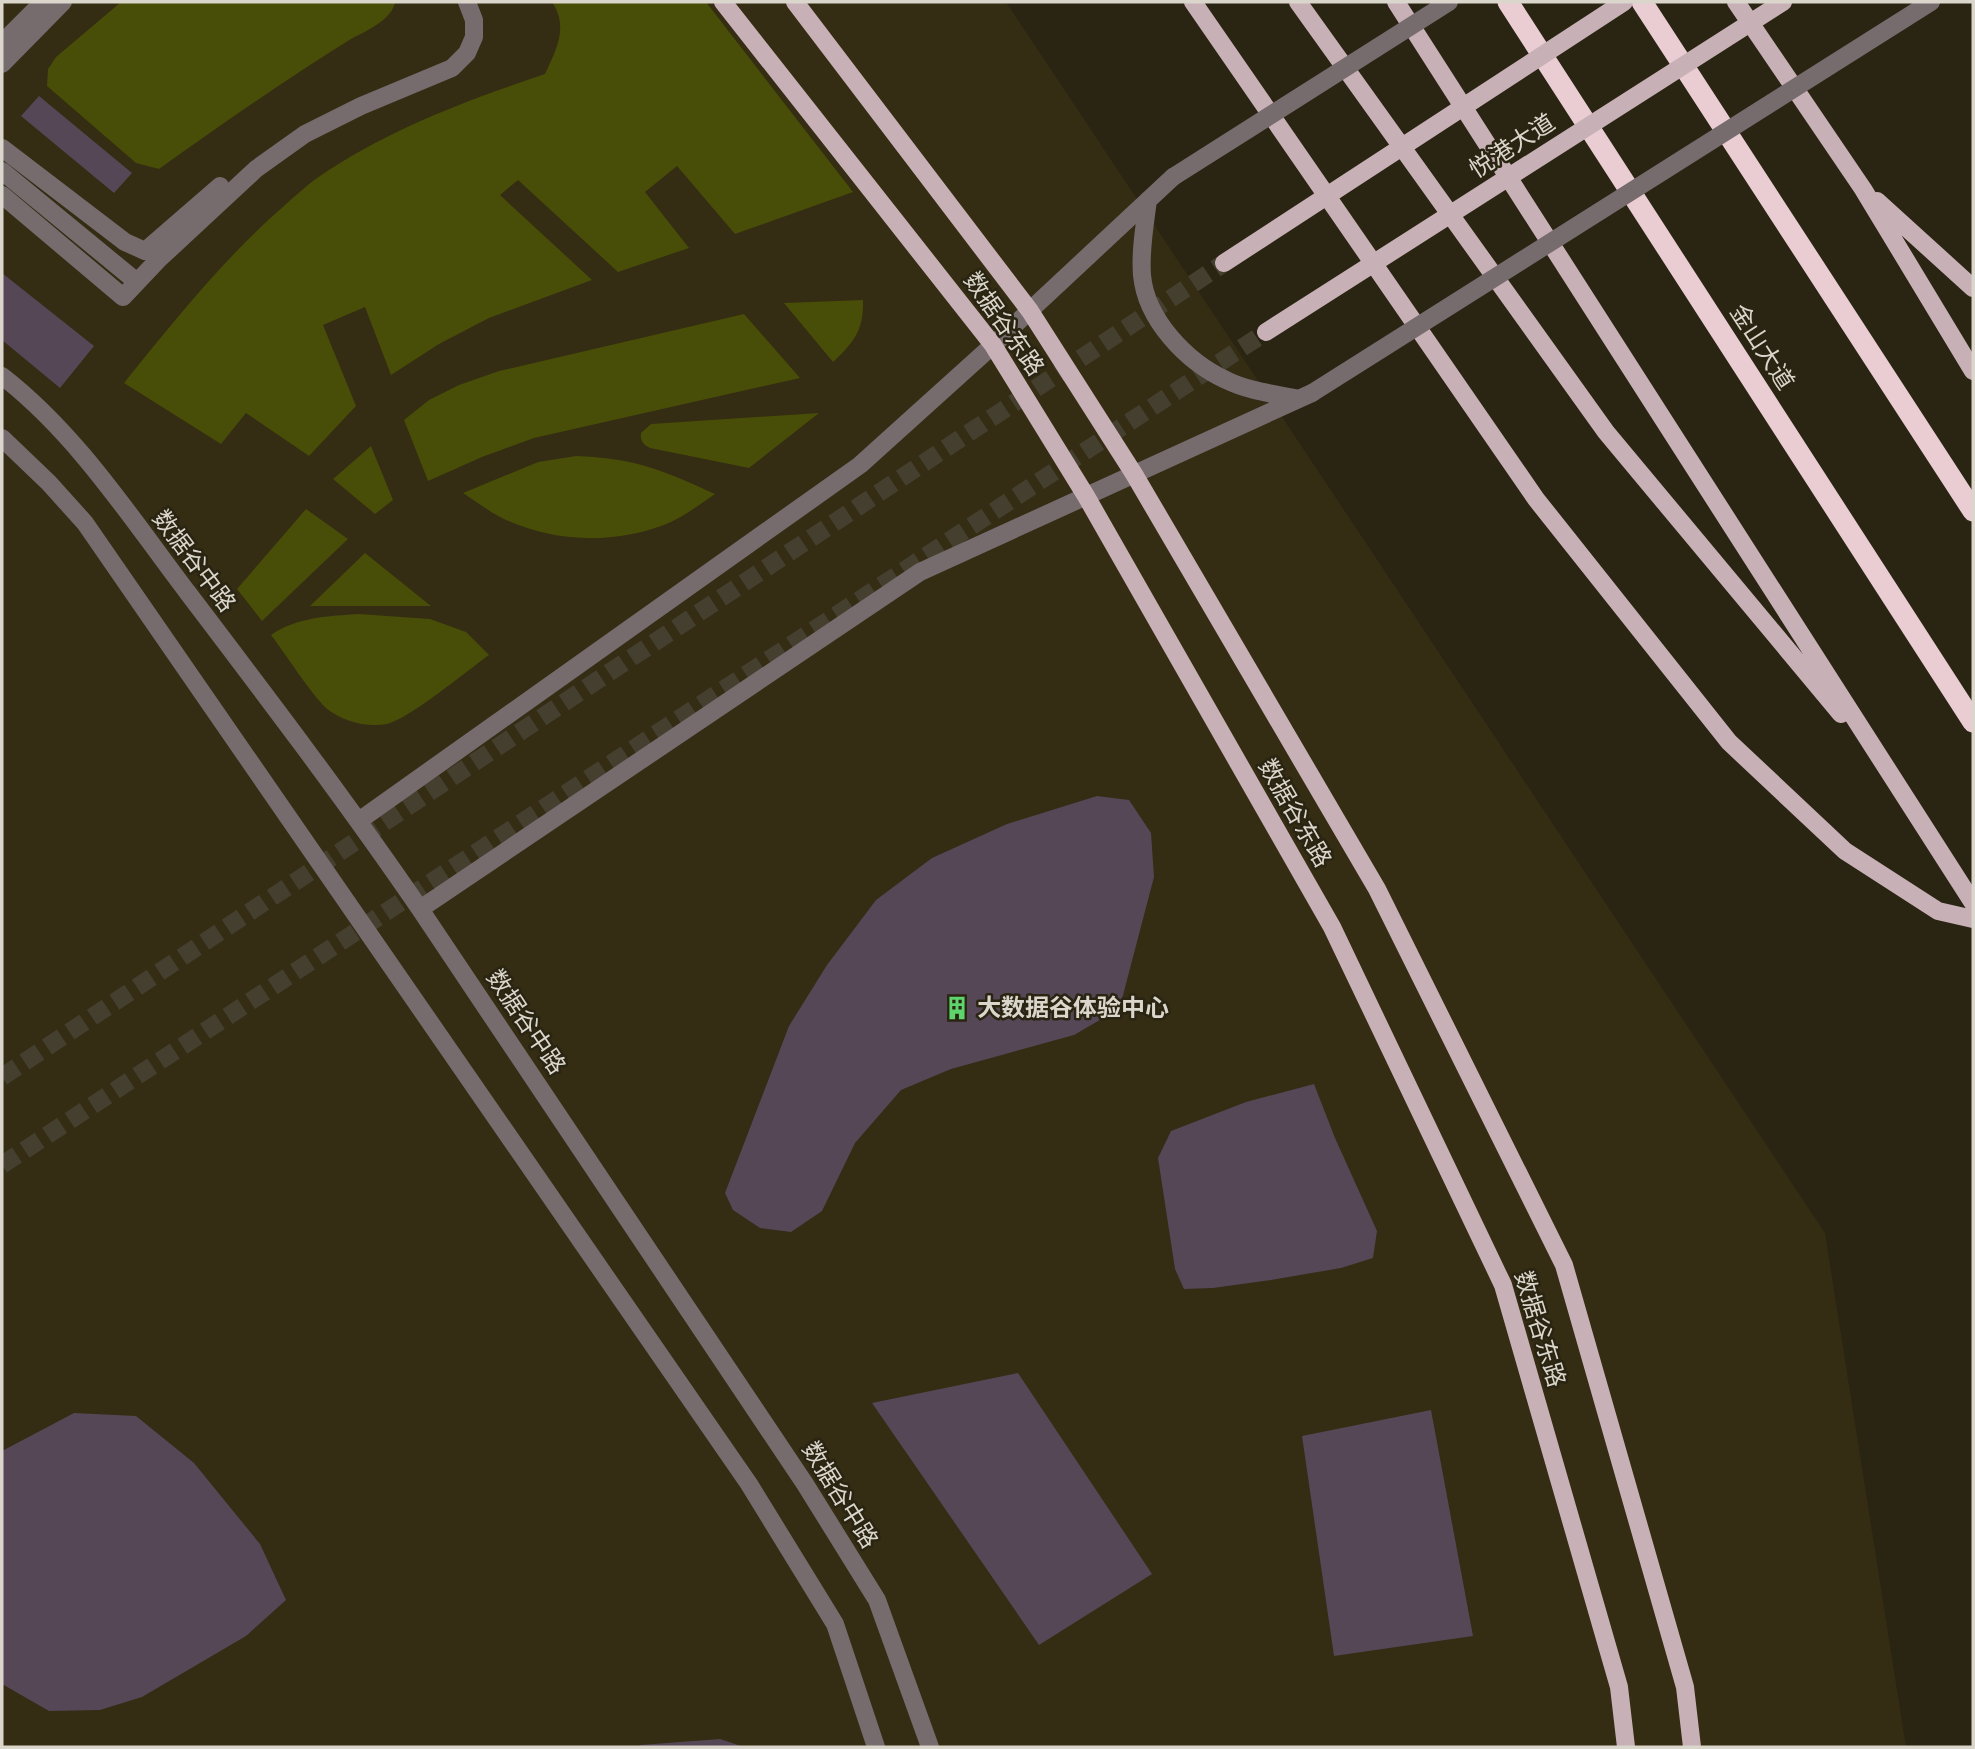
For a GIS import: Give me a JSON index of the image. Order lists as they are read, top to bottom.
{
  "streets": {
    "highway": ["金山大道"],
    "main road": ["悦港大道", "数据谷东路"],
    "street": ["数据谷中路"]
  },
  "places": {
    "building": ["大数据谷体验中心"]
  }
}
